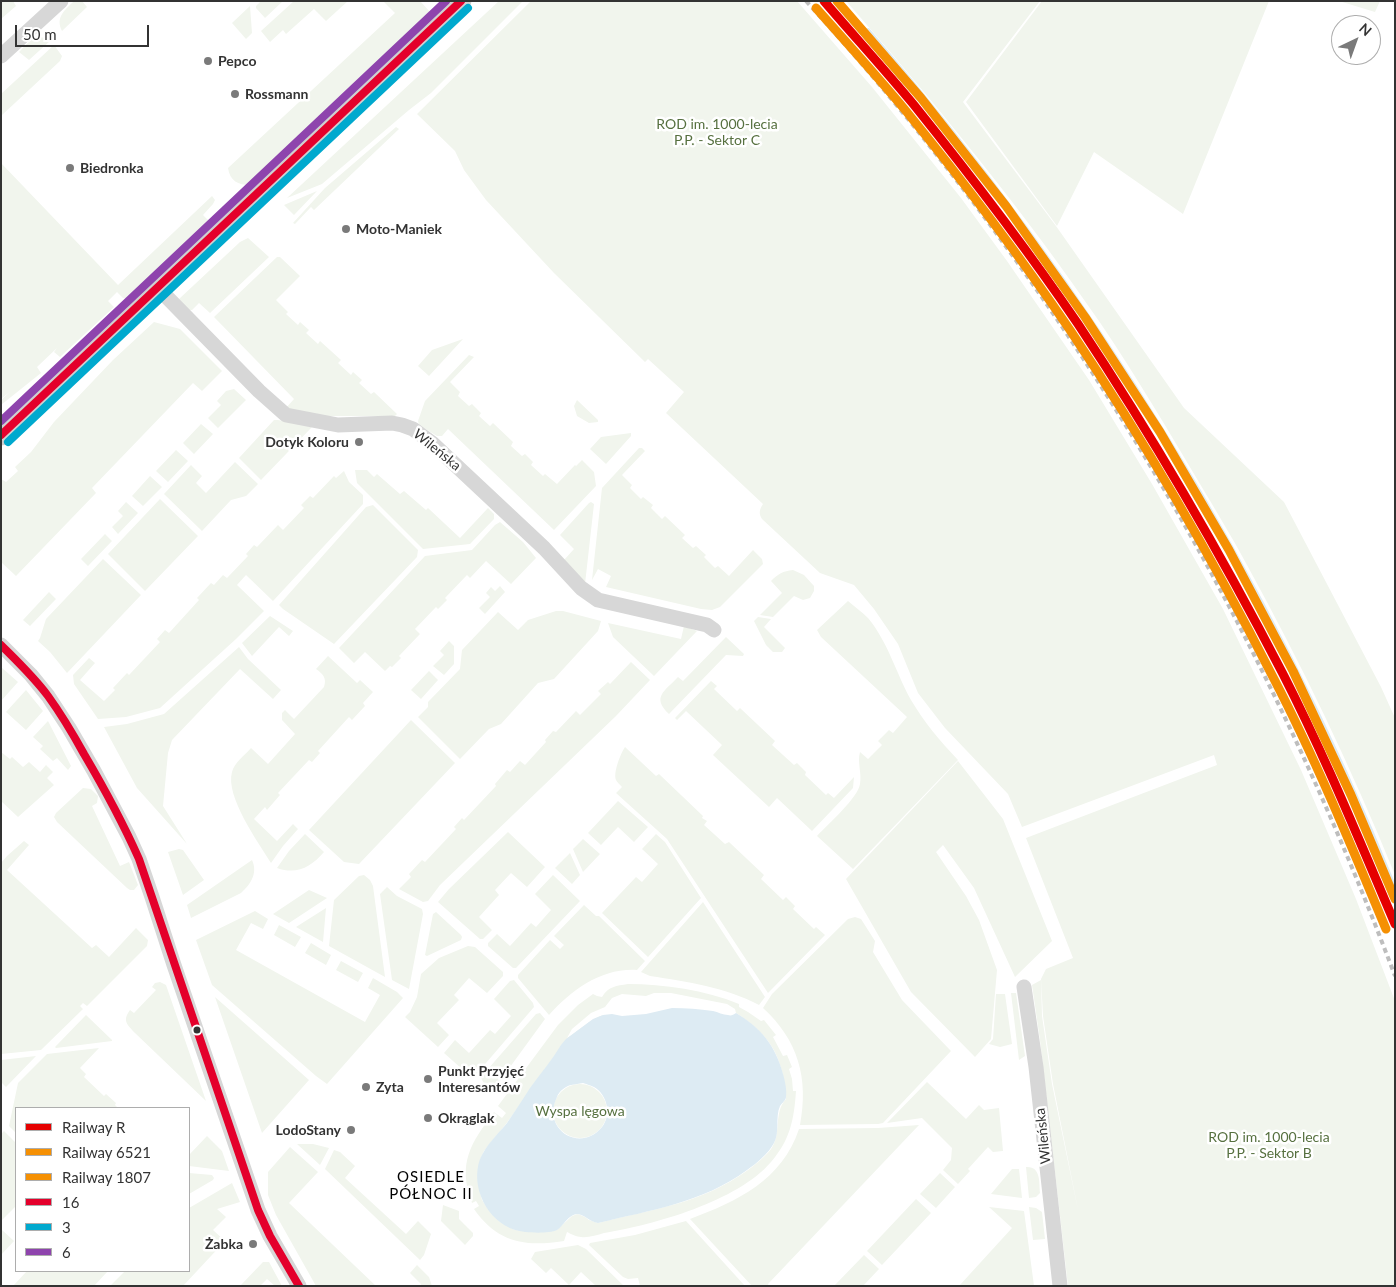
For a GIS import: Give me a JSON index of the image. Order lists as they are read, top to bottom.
{
  "streets": {
    "street": ["Wileńska"]
  },
  "districts": ["OSIEDLE PÓŁNOC II"],
  "parks": ["ROD im. 1000-lecia P.P. - Sektor C", "Wyspa lęgowa", "ROD im. 1000-lecia P.P. - Sektor B"],
  "places": [
    "Pepco",
    "Rossmann",
    "Biedronka",
    "Moto-Maniek",
    "Dotyk Koloru",
    "Punkt Przyjęć Interesantów",
    "Zyta",
    "Okrąglak",
    "LodoStany",
    "Żabka"
  ],
  "lines": [
    "rail line R",
    "rail line 1807",
    "transit line 16",
    "transit line 6",
    "rail line 6521",
    "transit line 3"
  ],
  "legend": [
    "Railway R",
    "Railway 6521",
    "Railway 1807",
    "16",
    "3",
    "6"
  ],
  "scale_bar": "50 m",
  "north": "top right"
}
